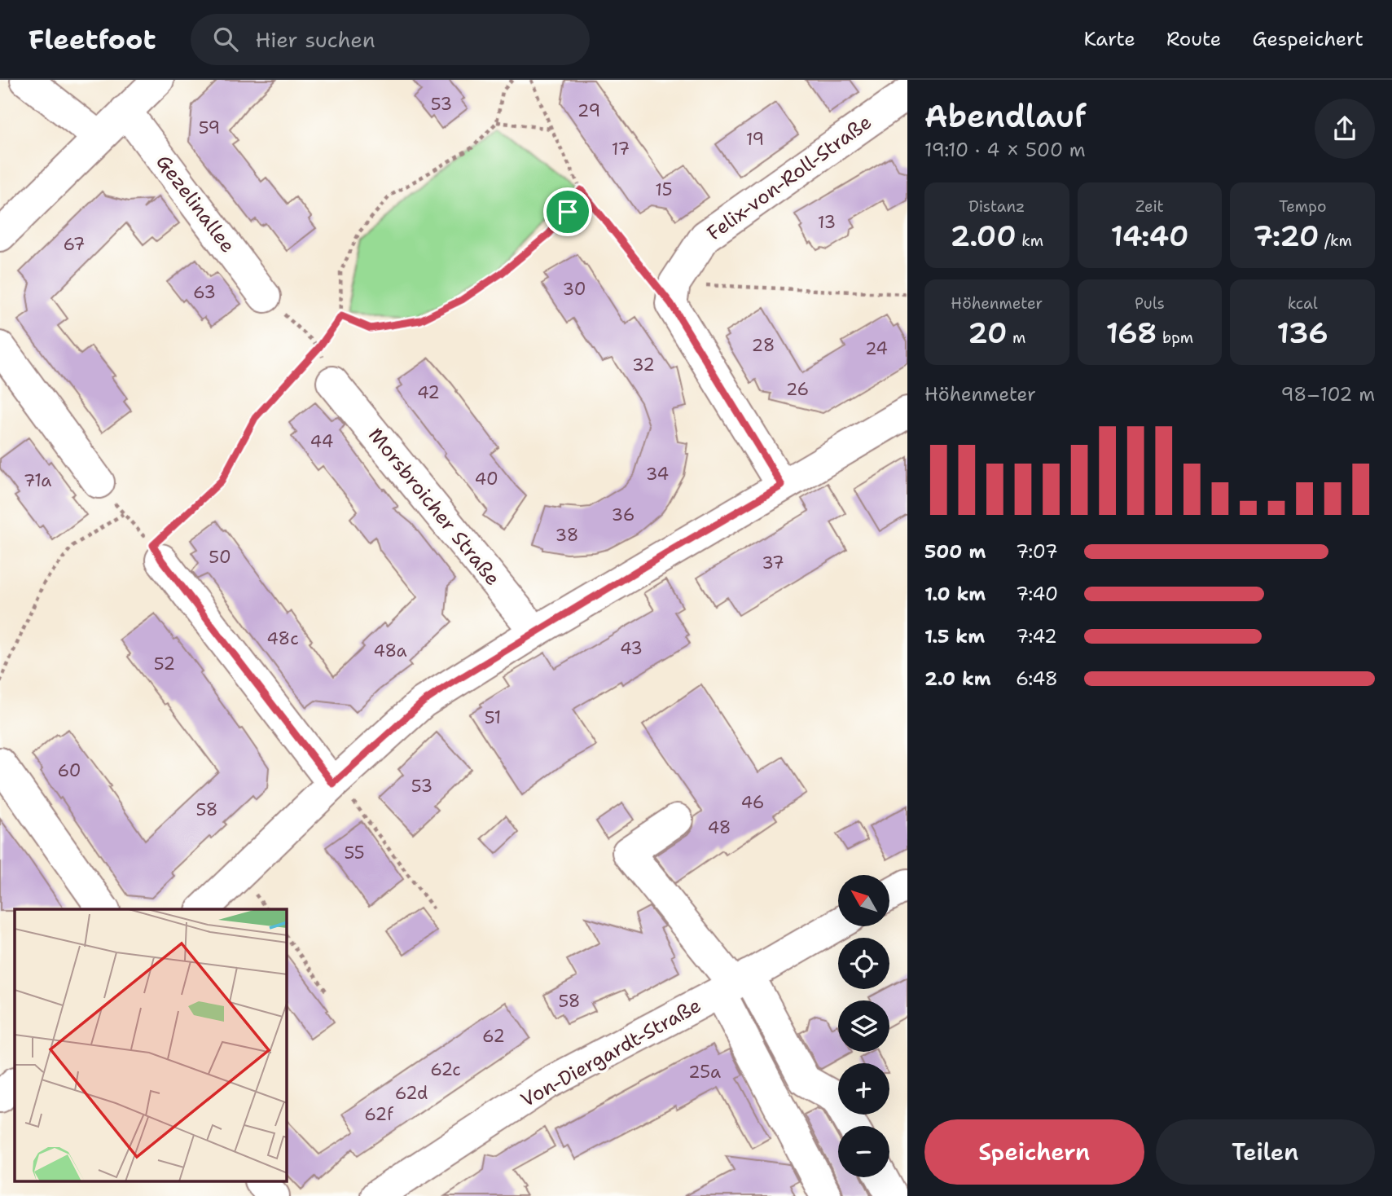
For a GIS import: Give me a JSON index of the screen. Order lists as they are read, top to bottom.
{
  "streets": {
    "street": [
      "Felix-von-Roll-Straße",
      "Gezelinallee",
      "Morsbroicher Straße",
      "Von-Diergardt-Straße"
    ]
  },
  "house_numbers": [
    "53",
    "29",
    "59",
    "19",
    "17",
    "15",
    "13",
    "67",
    "30",
    "63",
    "28",
    "24",
    "32",
    "26",
    "42",
    "44",
    "34",
    "40",
    "71a",
    "36",
    "38",
    "50",
    "37",
    "48c",
    "43",
    "48a",
    "52",
    "51",
    "60",
    "53",
    "46",
    "58",
    "48",
    "55",
    "58",
    "62",
    "62c",
    "25a",
    "62d",
    "62f"
  ],
  "north": "top left",
  "page": {
    "header": "Fleetfoot",
    "search": "Hier suchen",
    "nav": ["Karte", "Route", "Gespeichert"],
    "heading": ["Abendlauf", "19:10 · 4 × 500 m"],
    "stats": [
      ["Distanz", "2.00 km"],
      ["Zeit", "14:40"],
      ["Tempo", "7:20 /km"],
      ["Höhenmeter", "20 m"],
      ["Puls", "168 bpm"],
      ["kcal", "136"]
    ],
    "chart": ["Höhenmeter", "98–102 m"],
    "list": [
      {
        "name": "500 m",
        "note": "7:07"
      },
      {
        "name": "1.0 km",
        "note": "7:40"
      },
      {
        "name": "1.5 km",
        "note": "7:42"
      },
      {
        "name": "2.0 km",
        "note": "6:48"
      }
    ],
    "map_buttons": ["+", "−"],
    "buttons": ["Speichern", "Teilen"]
  }
}
